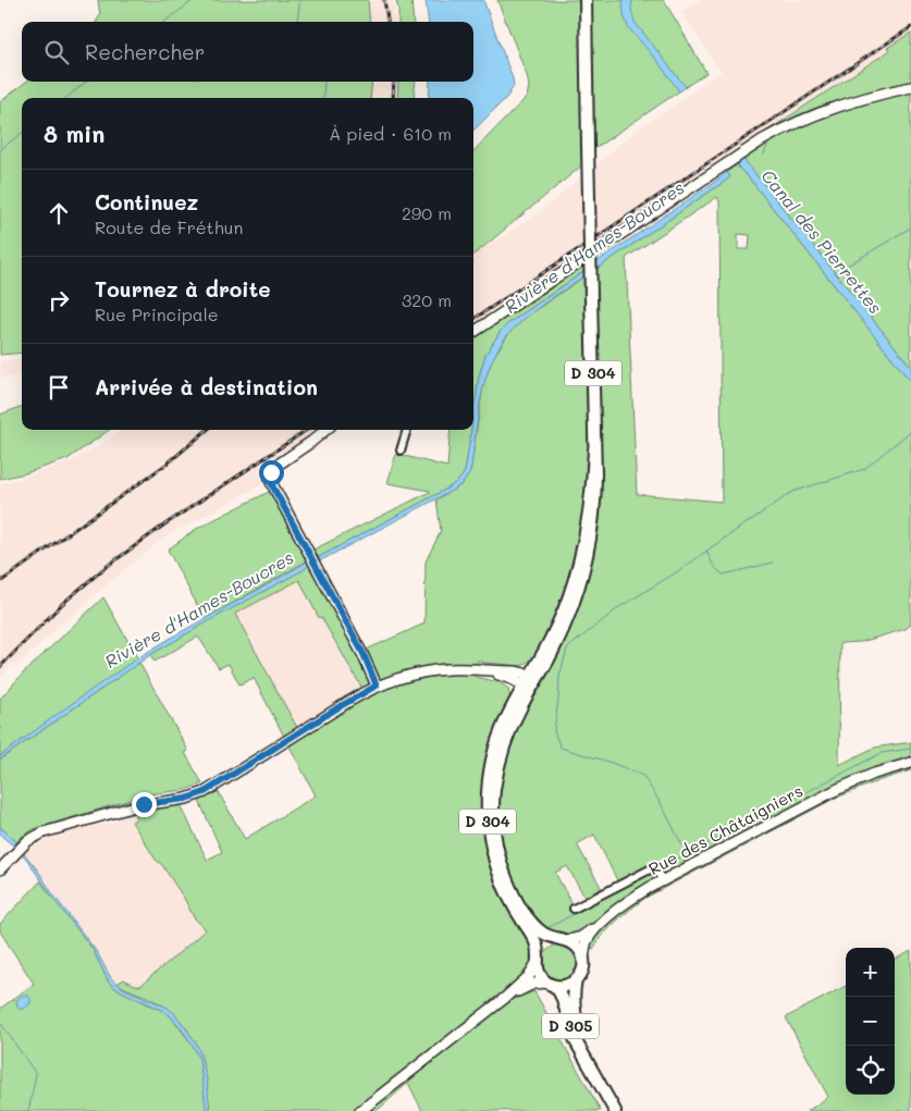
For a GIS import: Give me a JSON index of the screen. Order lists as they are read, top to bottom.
{
  "streets": {
    "main road": ["D 304", "D 305"],
    "street": ["Rue des Châtaigniers"]
  },
  "crossings": [
    ["D 304", "Rue des Châtaigniers"],
    ["D 304", "D 305"],
    ["Rue des Châtaigniers", "D 305"]
  ],
  "water": ["Canal des Pierrettes", "Rivière d'Hames-Boucres"],
  "page": {
    "search": "Rechercher",
    "heading": ["8 min", "À pied · 610 m"],
    "list": [
      ["Continuez", "Route de Fréthun", "290 m"],
      ["Tournez à droite", "Rue Principale", "320 m"],
      "Arrivée à destination"
    ],
    "map_buttons": ["+", "−"]
  }
}
